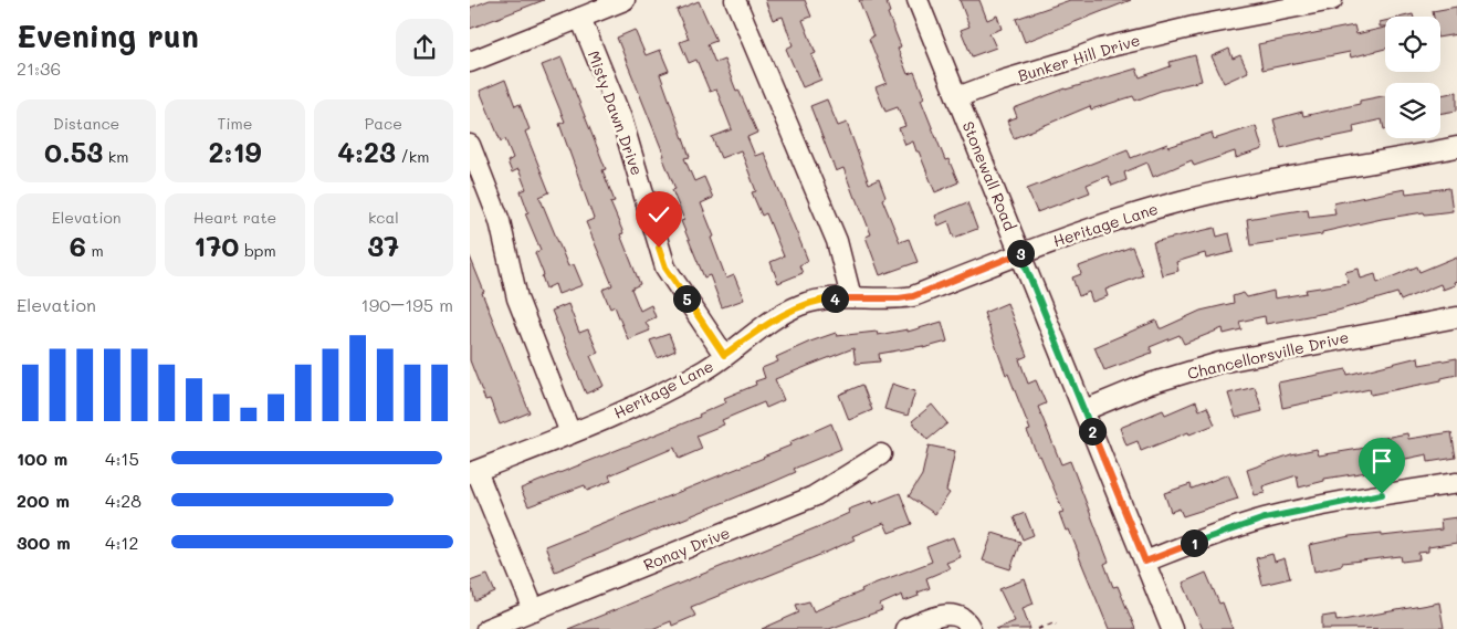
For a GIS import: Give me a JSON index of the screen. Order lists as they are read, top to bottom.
{
  "streets": {
    "street": [
      "Bunker Hill Drive",
      "Misty Dawn Drive",
      "Stonewall Road",
      "Heritage Lane",
      "Chancellorsville Drive",
      "Ronay Drive"
    ]
  },
  "crossings": [
    ["Bunker Hill Drive", "Stonewall Road"],
    ["Misty Dawn Drive", "Heritage Lane"],
    ["Stonewall Road", "Heritage Lane"],
    ["Stonewall Road", "Chancellorsville Drive"]
  ],
  "page": {
    "heading": ["Evening run", "21:36"],
    "stats": [
      ["Distance", "0.53 km"],
      ["Time", "2:19"],
      ["Pace", "4:23 /km"],
      ["Elevation", "6 m"],
      ["Heart rate", "170 bpm"],
      ["kcal", "37"]
    ],
    "pins": [
      "3",
      "4",
      "5",
      "2",
      "1"
    ],
    "chart": ["Elevation", "190–195 m"],
    "list": [
      {
        "name": "100 m",
        "note": "4:15"
      },
      {
        "name": "200 m",
        "note": "4:28"
      },
      {
        "name": "300 m",
        "note": "4:12"
      }
    ]
  }
}
